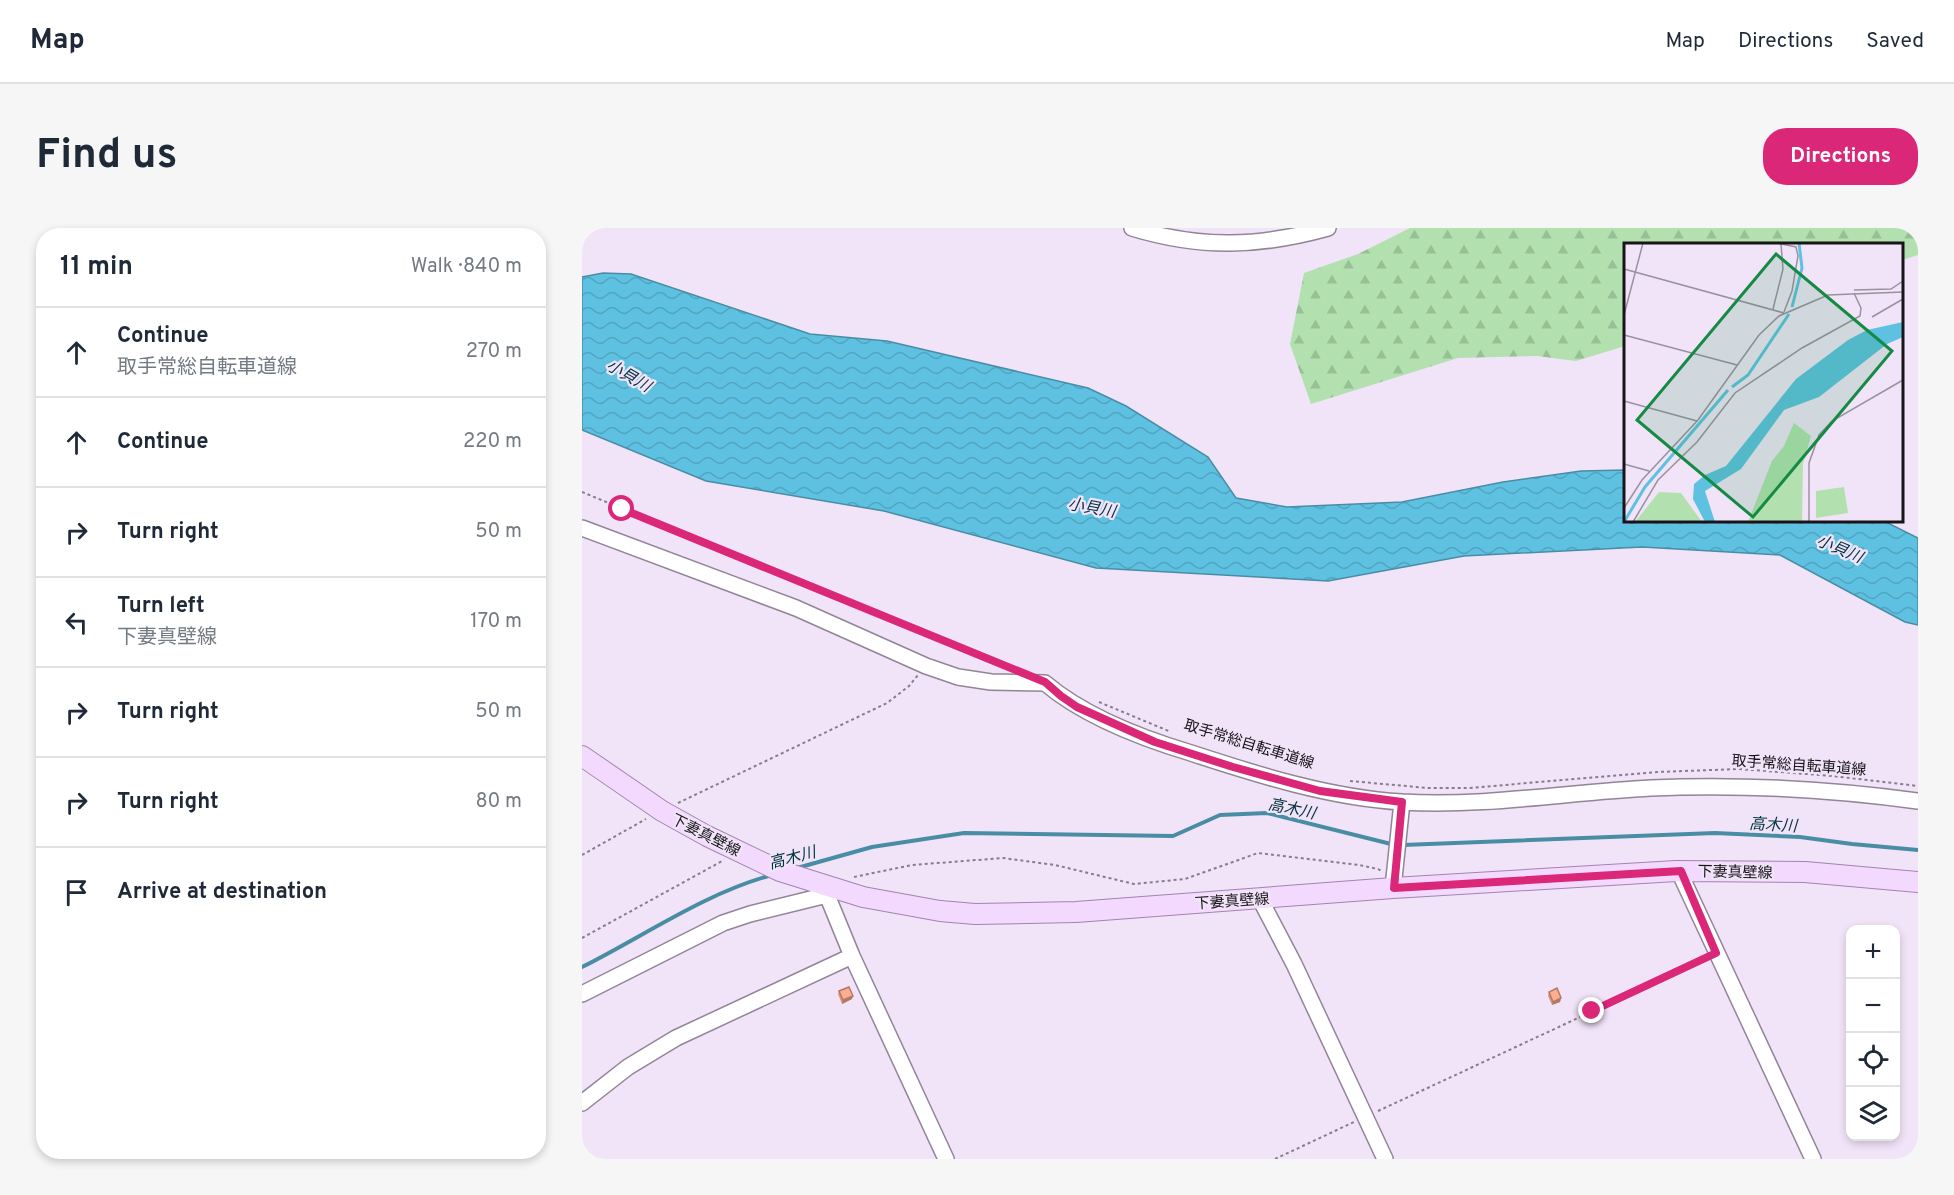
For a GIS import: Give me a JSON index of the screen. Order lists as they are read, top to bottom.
{
  "streets": {
    "main road": ["下妻真壁線"],
    "path": ["取手常総自転車道線"]
  },
  "water": ["小貝川", "高木川"],
  "page": {
    "header": "Map",
    "nav": ["Map", "Directions", "Saved"],
    "buttons": "Directions",
    "title": "Find us",
    "heading": ["11 min", "Walk · 840 m"],
    "list": [
      ["Continue", "取手常総自転車道線", "270 m"],
      ["Continue", "220 m"],
      ["Turn right", "50 m"],
      ["Turn left", "下妻真壁線", "170 m"],
      ["Turn right", "50 m"],
      ["Turn right", "80 m"],
      "Arrive at destination"
    ],
    "map_buttons": ["+", "−"]
  }
}
